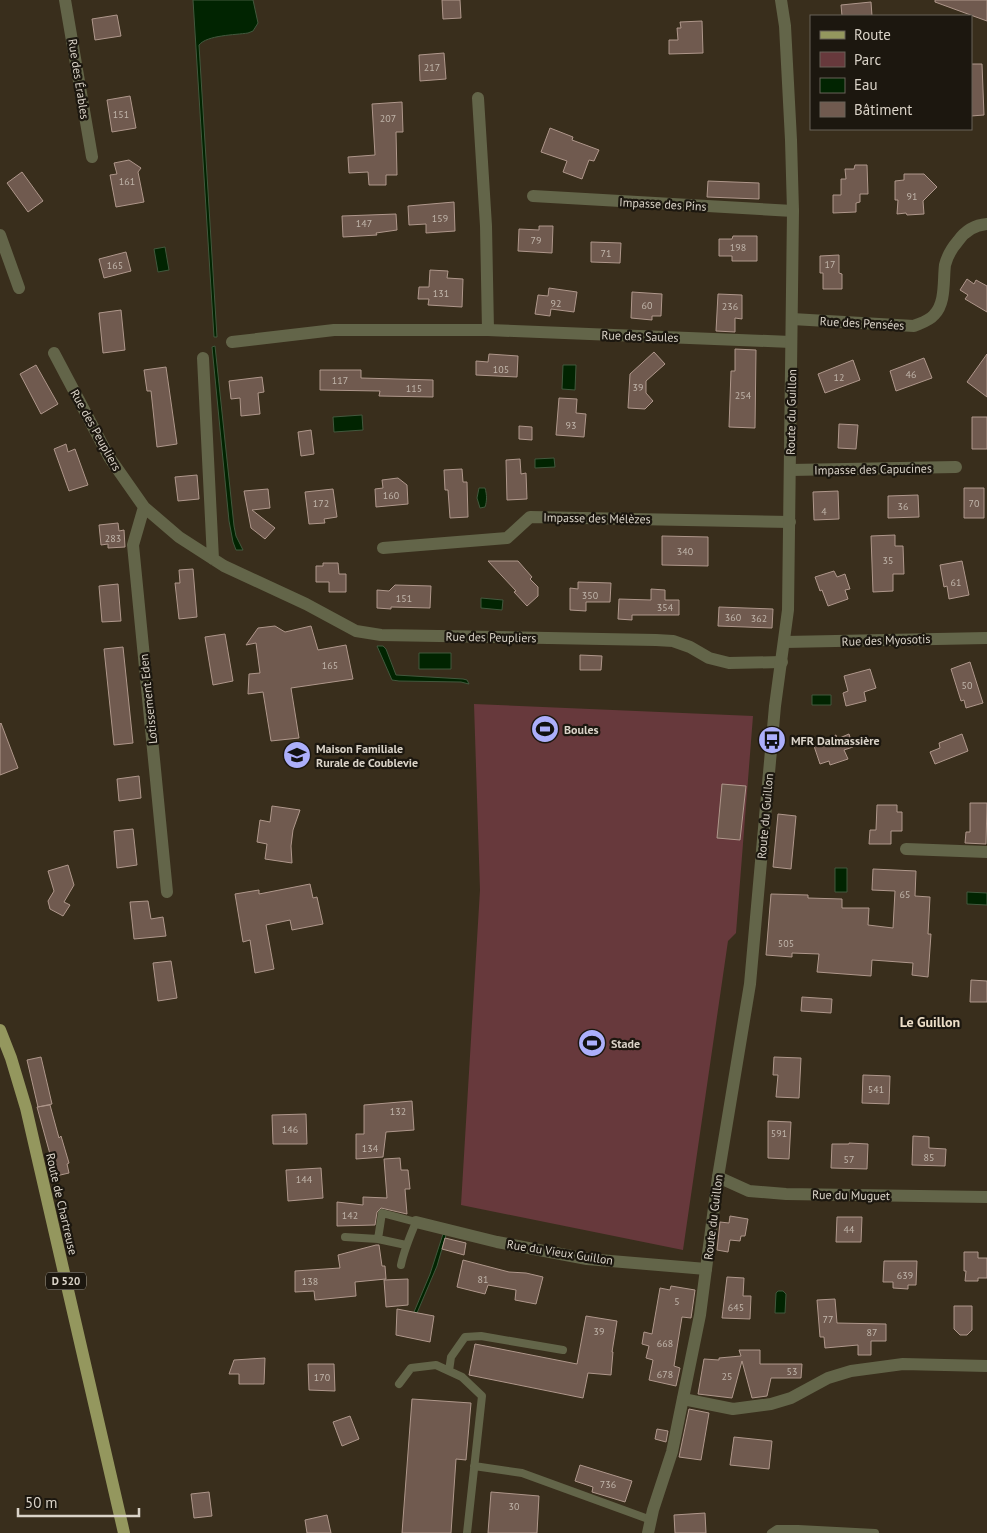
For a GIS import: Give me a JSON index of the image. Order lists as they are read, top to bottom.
{
  "streets": {
    "main road": ["Route de Chartreuse", "D 520"],
    "street": [
      "Rue des Érables",
      "Impasse des Pins",
      "Rue des Pensées",
      "Rue des Saules",
      "Route du Guillon",
      "Rue des Peupliers",
      "Impasse des Capucines",
      "Impasse des Mélèzes",
      "Rue des Myosotis",
      "Lotissement Eden",
      "Rue du Muguet",
      "Rue du Vieux Guillon"
    ]
  },
  "crossings": [
    ["Impasse des Pins", "Route du Guillon"],
    ["Rue des Pensées", "Route du Guillon"],
    ["Rue des Saules", "Route du Guillon"],
    ["Route du Guillon", "Rue des Peupliers"],
    ["Route du Guillon", "Impasse des Capucines"],
    ["Route du Guillon", "Impasse des Mélèzes"],
    ["Route du Guillon", "Rue des Myosotis"],
    ["Route du Guillon", "Rue du Muguet"],
    ["Route du Guillon", "Rue du Vieux Guillon"],
    ["Rue des Peupliers", "Lotissement Eden"]
  ],
  "districts": ["Le Guillon"],
  "places": {
    "sports": ["Boules", "Stade"],
    "bus stop": ["MFR Dalmassière"],
    "school or university": ["Maison Familiale Rurale de Coublevie"]
  },
  "house_numbers": [
    "217",
    "151",
    "207",
    "161",
    "91",
    "159",
    "147",
    "79",
    "198",
    "71",
    "17",
    "165",
    "131",
    "92",
    "60",
    "236",
    "105",
    "46",
    "12",
    "117",
    "39",
    "115",
    "254",
    "93",
    "160",
    "172",
    "70",
    "36",
    "4",
    "283",
    "340",
    "35",
    "61",
    "350",
    "151",
    "354",
    "360",
    "362",
    "165",
    "50",
    "65",
    "505",
    "541",
    "132",
    "146",
    "591",
    "134",
    "85",
    "57",
    "144",
    "142",
    "44",
    "639",
    "81",
    "138",
    "5",
    "645",
    "77",
    "39",
    "87",
    "668",
    "53",
    "678",
    "25",
    "170",
    "736",
    "30"
  ],
  "legend": [
    "Route",
    "Parc",
    "Eau",
    "Bâtiment"
  ],
  "scale_bar": "50 m"
}
